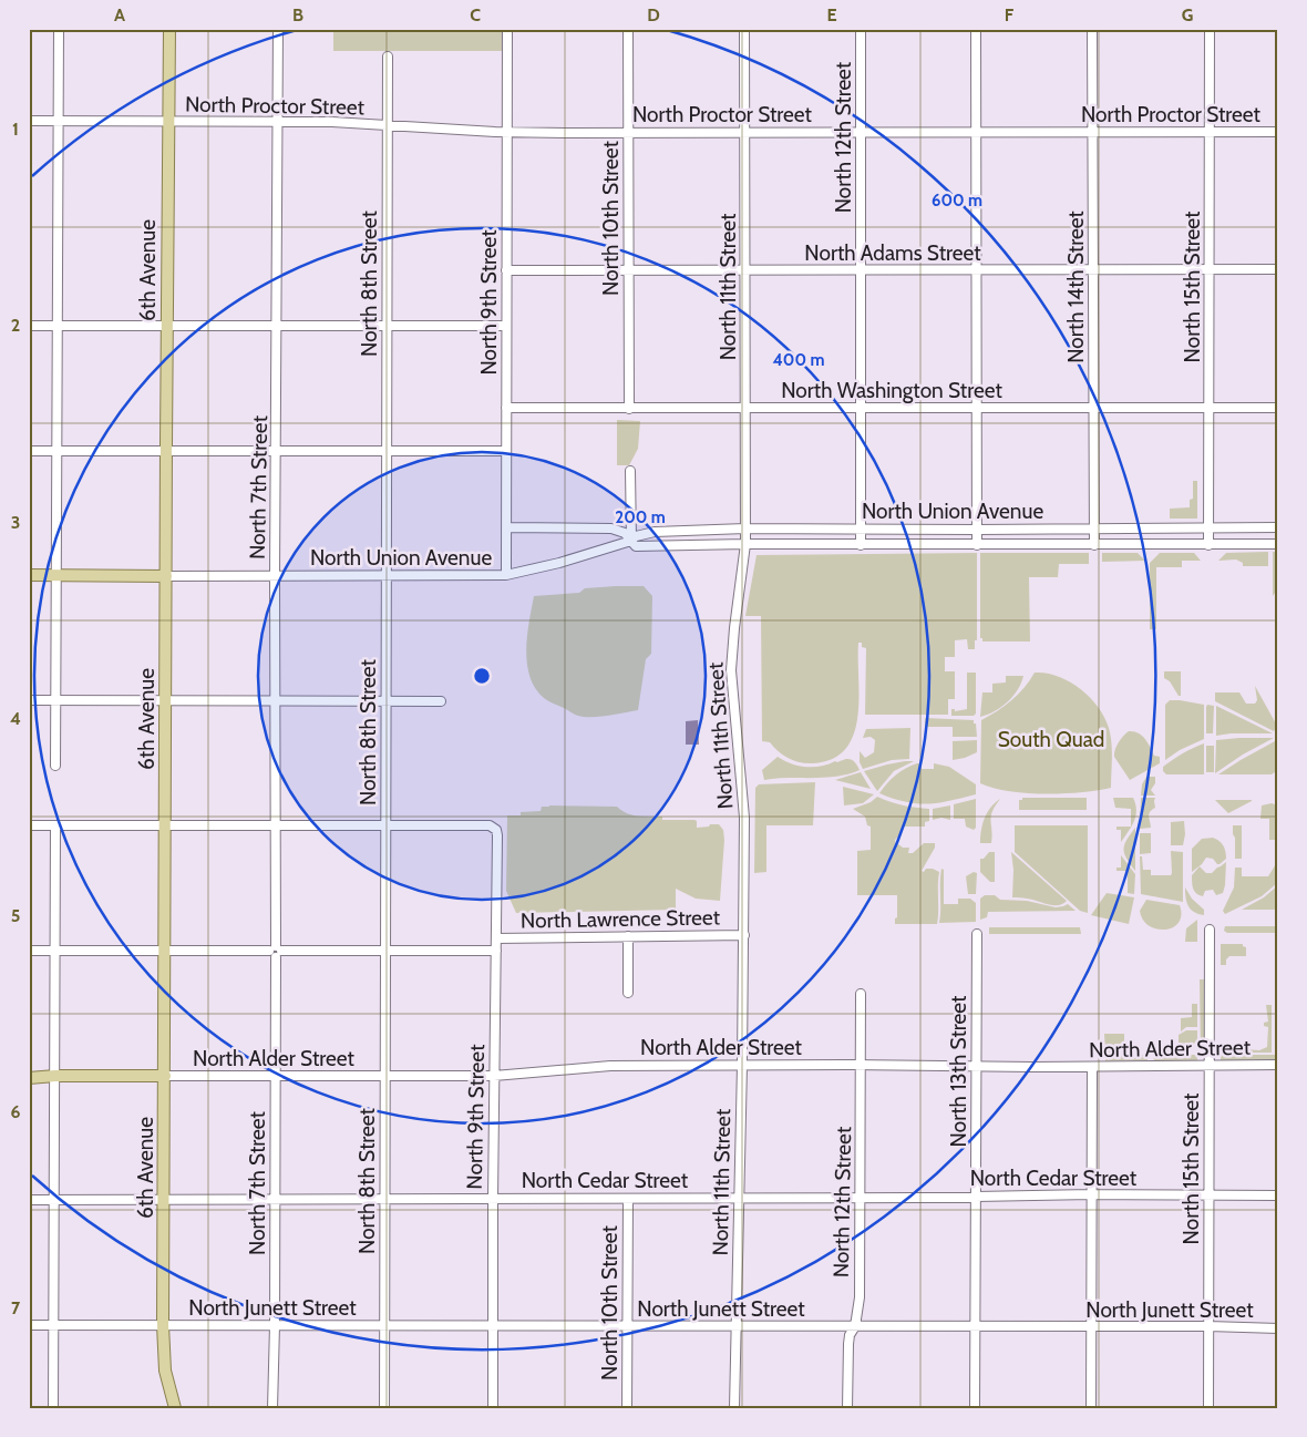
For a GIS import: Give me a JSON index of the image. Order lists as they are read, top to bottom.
{
  "streets": {
    "main road": ["6th Avenue"],
    "street": [
      "North Proctor Street",
      "North 12th Street",
      "North 10th Street",
      "North Adams Street",
      "North 8th Street",
      "North 11th Street",
      "North 14th Street",
      "North 15th Street",
      "North 9th Street",
      "North Washington Street",
      "North 7th Street",
      "North Union Avenue",
      "North Lawrence Street",
      "North Alder Street",
      "North 13th Street",
      "North Cedar Street",
      "North Junett Street"
    ]
  },
  "crossings": [
    ["North Proctor Street", "North 12th Street"],
    ["North Proctor Street", "North 10th Street"],
    ["North Proctor Street", "6th Avenue"],
    ["North Proctor Street", "North 8th Street"],
    ["North Proctor Street", "North 11th Street"],
    ["North Proctor Street", "North 14th Street"],
    ["North Proctor Street", "North 15th Street"],
    ["North Proctor Street", "North 9th Street"],
    ["North Proctor Street", "North 7th Street"],
    ["North 12th Street", "North Adams Street"],
    ["North 12th Street", "North Washington Street"],
    ["North 12th Street", "North Union Avenue"],
    ["North 12th Street", "North Alder Street"],
    ["North 12th Street", "North Cedar Street"],
    ["North 12th Street", "North Junett Street"],
    ["North 10th Street", "North Adams Street"],
    ["North 10th Street", "North Washington Street"],
    ["North 10th Street", "North Cedar Street"],
    ["North 10th Street", "North Junett Street"],
    ["North Adams Street", "North 11th Street"],
    ["North Adams Street", "North 14th Street"],
    ["North Adams Street", "North 15th Street"],
    ["North Adams Street", "North 9th Street"],
    ["6th Avenue", "North Union Avenue"],
    ["6th Avenue", "North Lawrence Street"],
    ["6th Avenue", "North Alder Street"],
    ["6th Avenue", "North Cedar Street"],
    ["6th Avenue", "North Junett Street"],
    ["North 8th Street", "North 9th Street"],
    ["North 8th Street", "North Union Avenue"],
    ["North 8th Street", "North Lawrence Street"],
    ["North 8th Street", "North Alder Street"],
    ["North 8th Street", "North Cedar Street"],
    ["North 8th Street", "North Junett Street"],
    ["North 11th Street", "North Washington Street"],
    ["North 11th Street", "North Union Avenue"],
    ["North 11th Street", "North Lawrence Street"],
    ["North 11th Street", "North Alder Street"],
    ["North 11th Street", "North Cedar Street"],
    ["North 11th Street", "North Junett Street"],
    ["North 14th Street", "North Washington Street"],
    ["North 14th Street", "North Union Avenue"],
    ["North 15th Street", "North Washington Street"],
    ["North 15th Street", "North Union Avenue"],
    ["North 15th Street", "North Alder Street"],
    ["North 15th Street", "North Cedar Street"],
    ["North 15th Street", "North Junett Street"],
    ["North 9th Street", "North Washington Street"],
    ["North 9th Street", "North Union Avenue"],
    ["North 9th Street", "North Lawrence Street"],
    ["North 9th Street", "North Alder Street"],
    ["North 9th Street", "North Cedar Street"],
    ["North 9th Street", "North Junett Street"],
    ["North 7th Street", "North Union Avenue"],
    ["North 7th Street", "North Lawrence Street"],
    ["North 7th Street", "North Alder Street"],
    ["North 7th Street", "North Cedar Street"],
    ["North 7th Street", "North Junett Street"],
    ["North Alder Street", "North 13th Street"],
    ["North 13th Street", "North Cedar Street"],
    ["North 13th Street", "North Junett Street"]
  ],
  "parks": ["South Quad"],
  "grid": {
    "columns": [
      "A",
      "B",
      "C",
      "D",
      "E",
      "F",
      "G"
    ],
    "rows": [
      "1",
      "2",
      "3",
      "4",
      "5",
      "6",
      "7"
    ]
  },
  "rings": ["600 m", "400 m", "200 m"]
}
